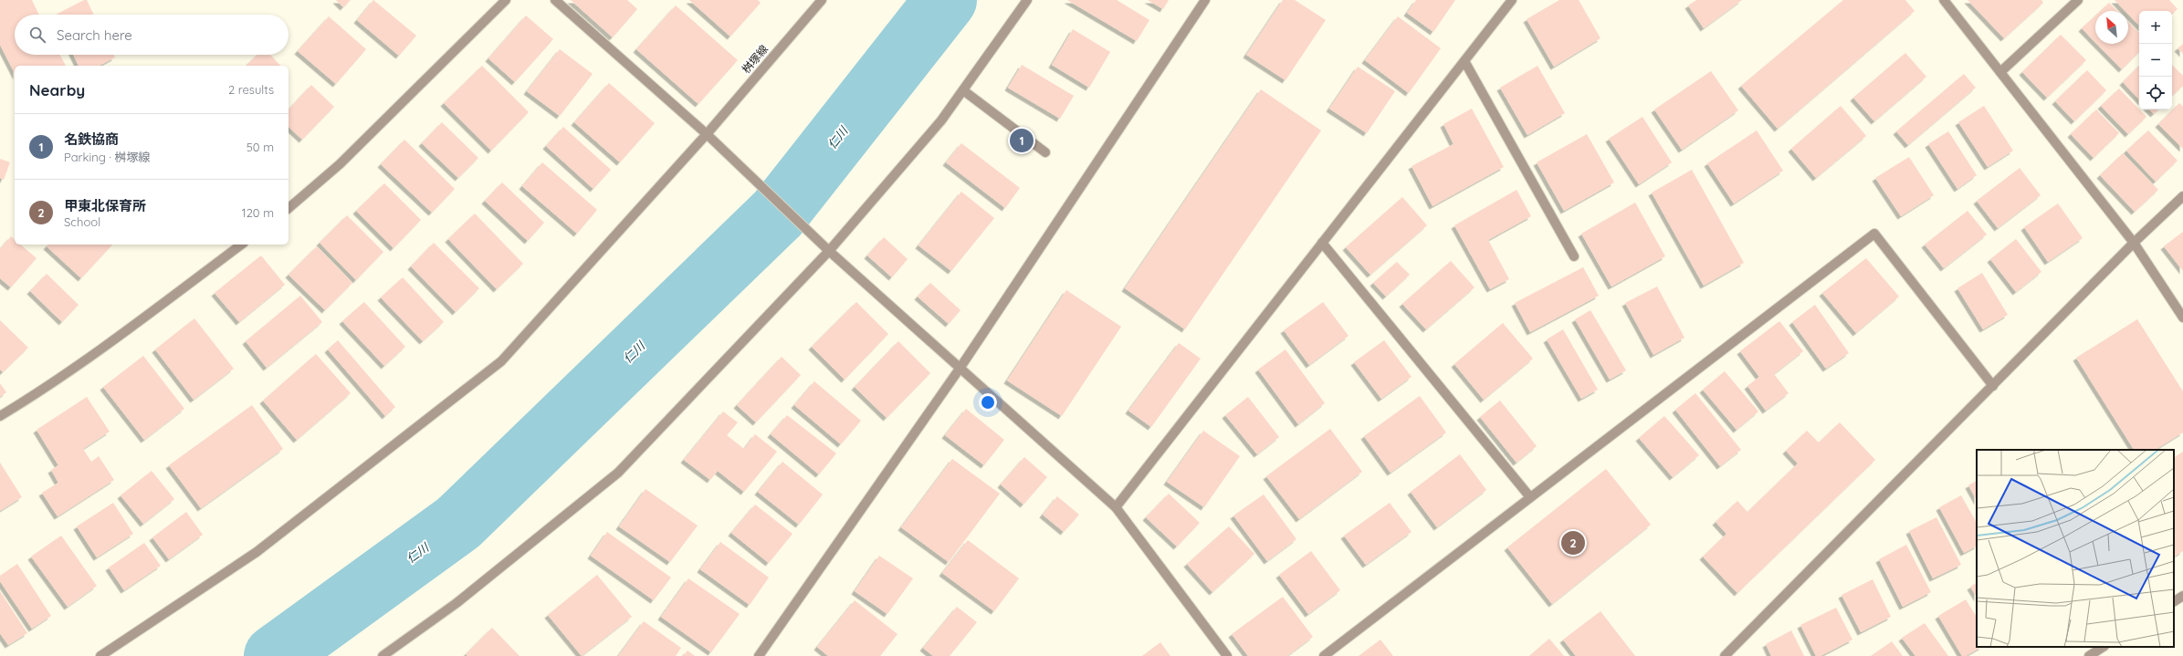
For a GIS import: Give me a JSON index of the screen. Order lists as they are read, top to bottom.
{
  "streets": {
    "street": ["桝塚線"]
  },
  "water": ["仁川"],
  "north": "top left",
  "page": {
    "map_buttons": ["+", "−"],
    "search": "Search here",
    "heading": ["Nearby", "2 results"],
    "list": [
      {
        "mark": "1",
        "name": "名鉄協商",
        "note": "Parking · 桝塚線",
        "value": "50 m"
      },
      {
        "mark": "2",
        "name": "甲東北保育所",
        "note": "School",
        "value": "120 m"
      }
    ],
    "pins": ["1", "2"]
  }
}
